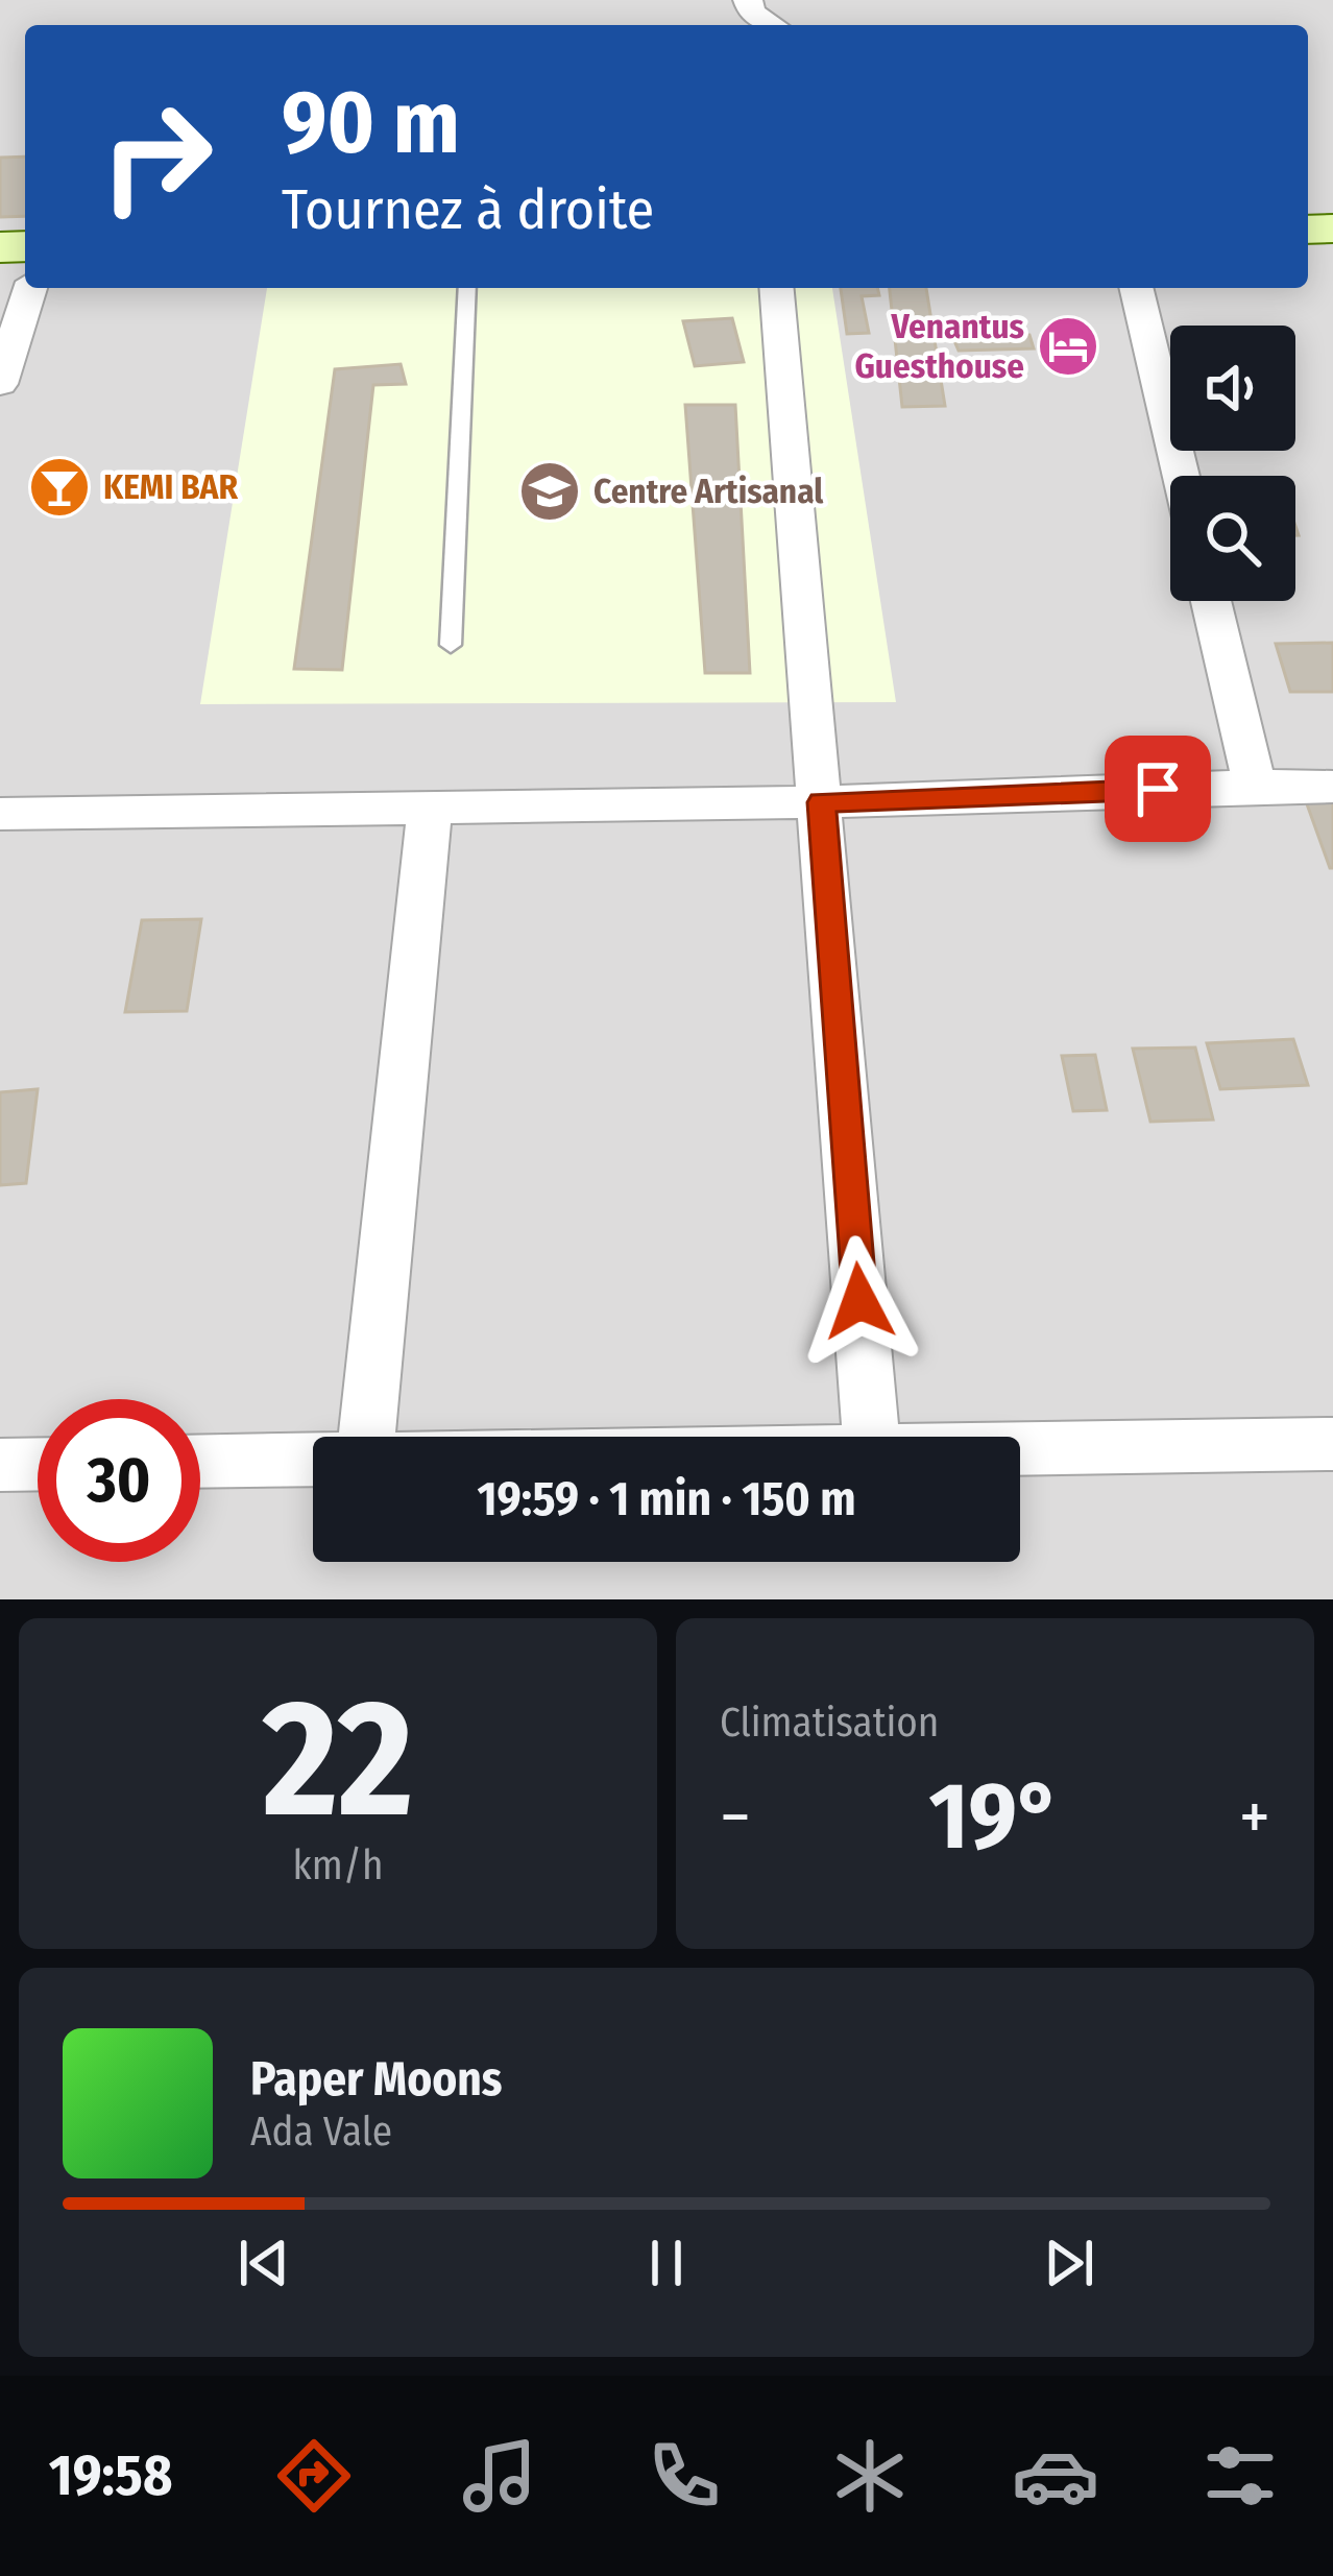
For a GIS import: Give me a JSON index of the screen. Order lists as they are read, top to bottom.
{
  "places": {
    "hotel": ["Venantus Guesthouse"],
    "bar": ["KEMI BAR"],
    "school or university": ["Centre Artisanal"]
  },
  "page": {
    "turn": ["90 m", "Tournez à droite"],
    "limit": "30",
    "trip": "19:59 · 1 min · 150 m",
    "tile": [
      ["22", "km/h"],
      "Climatisation"
    ],
    "heat": ["−", "19°", "+"],
    "song": ["Paper Moons", "Ada Vale"],
    "tabs": "19:58"
  }
}
